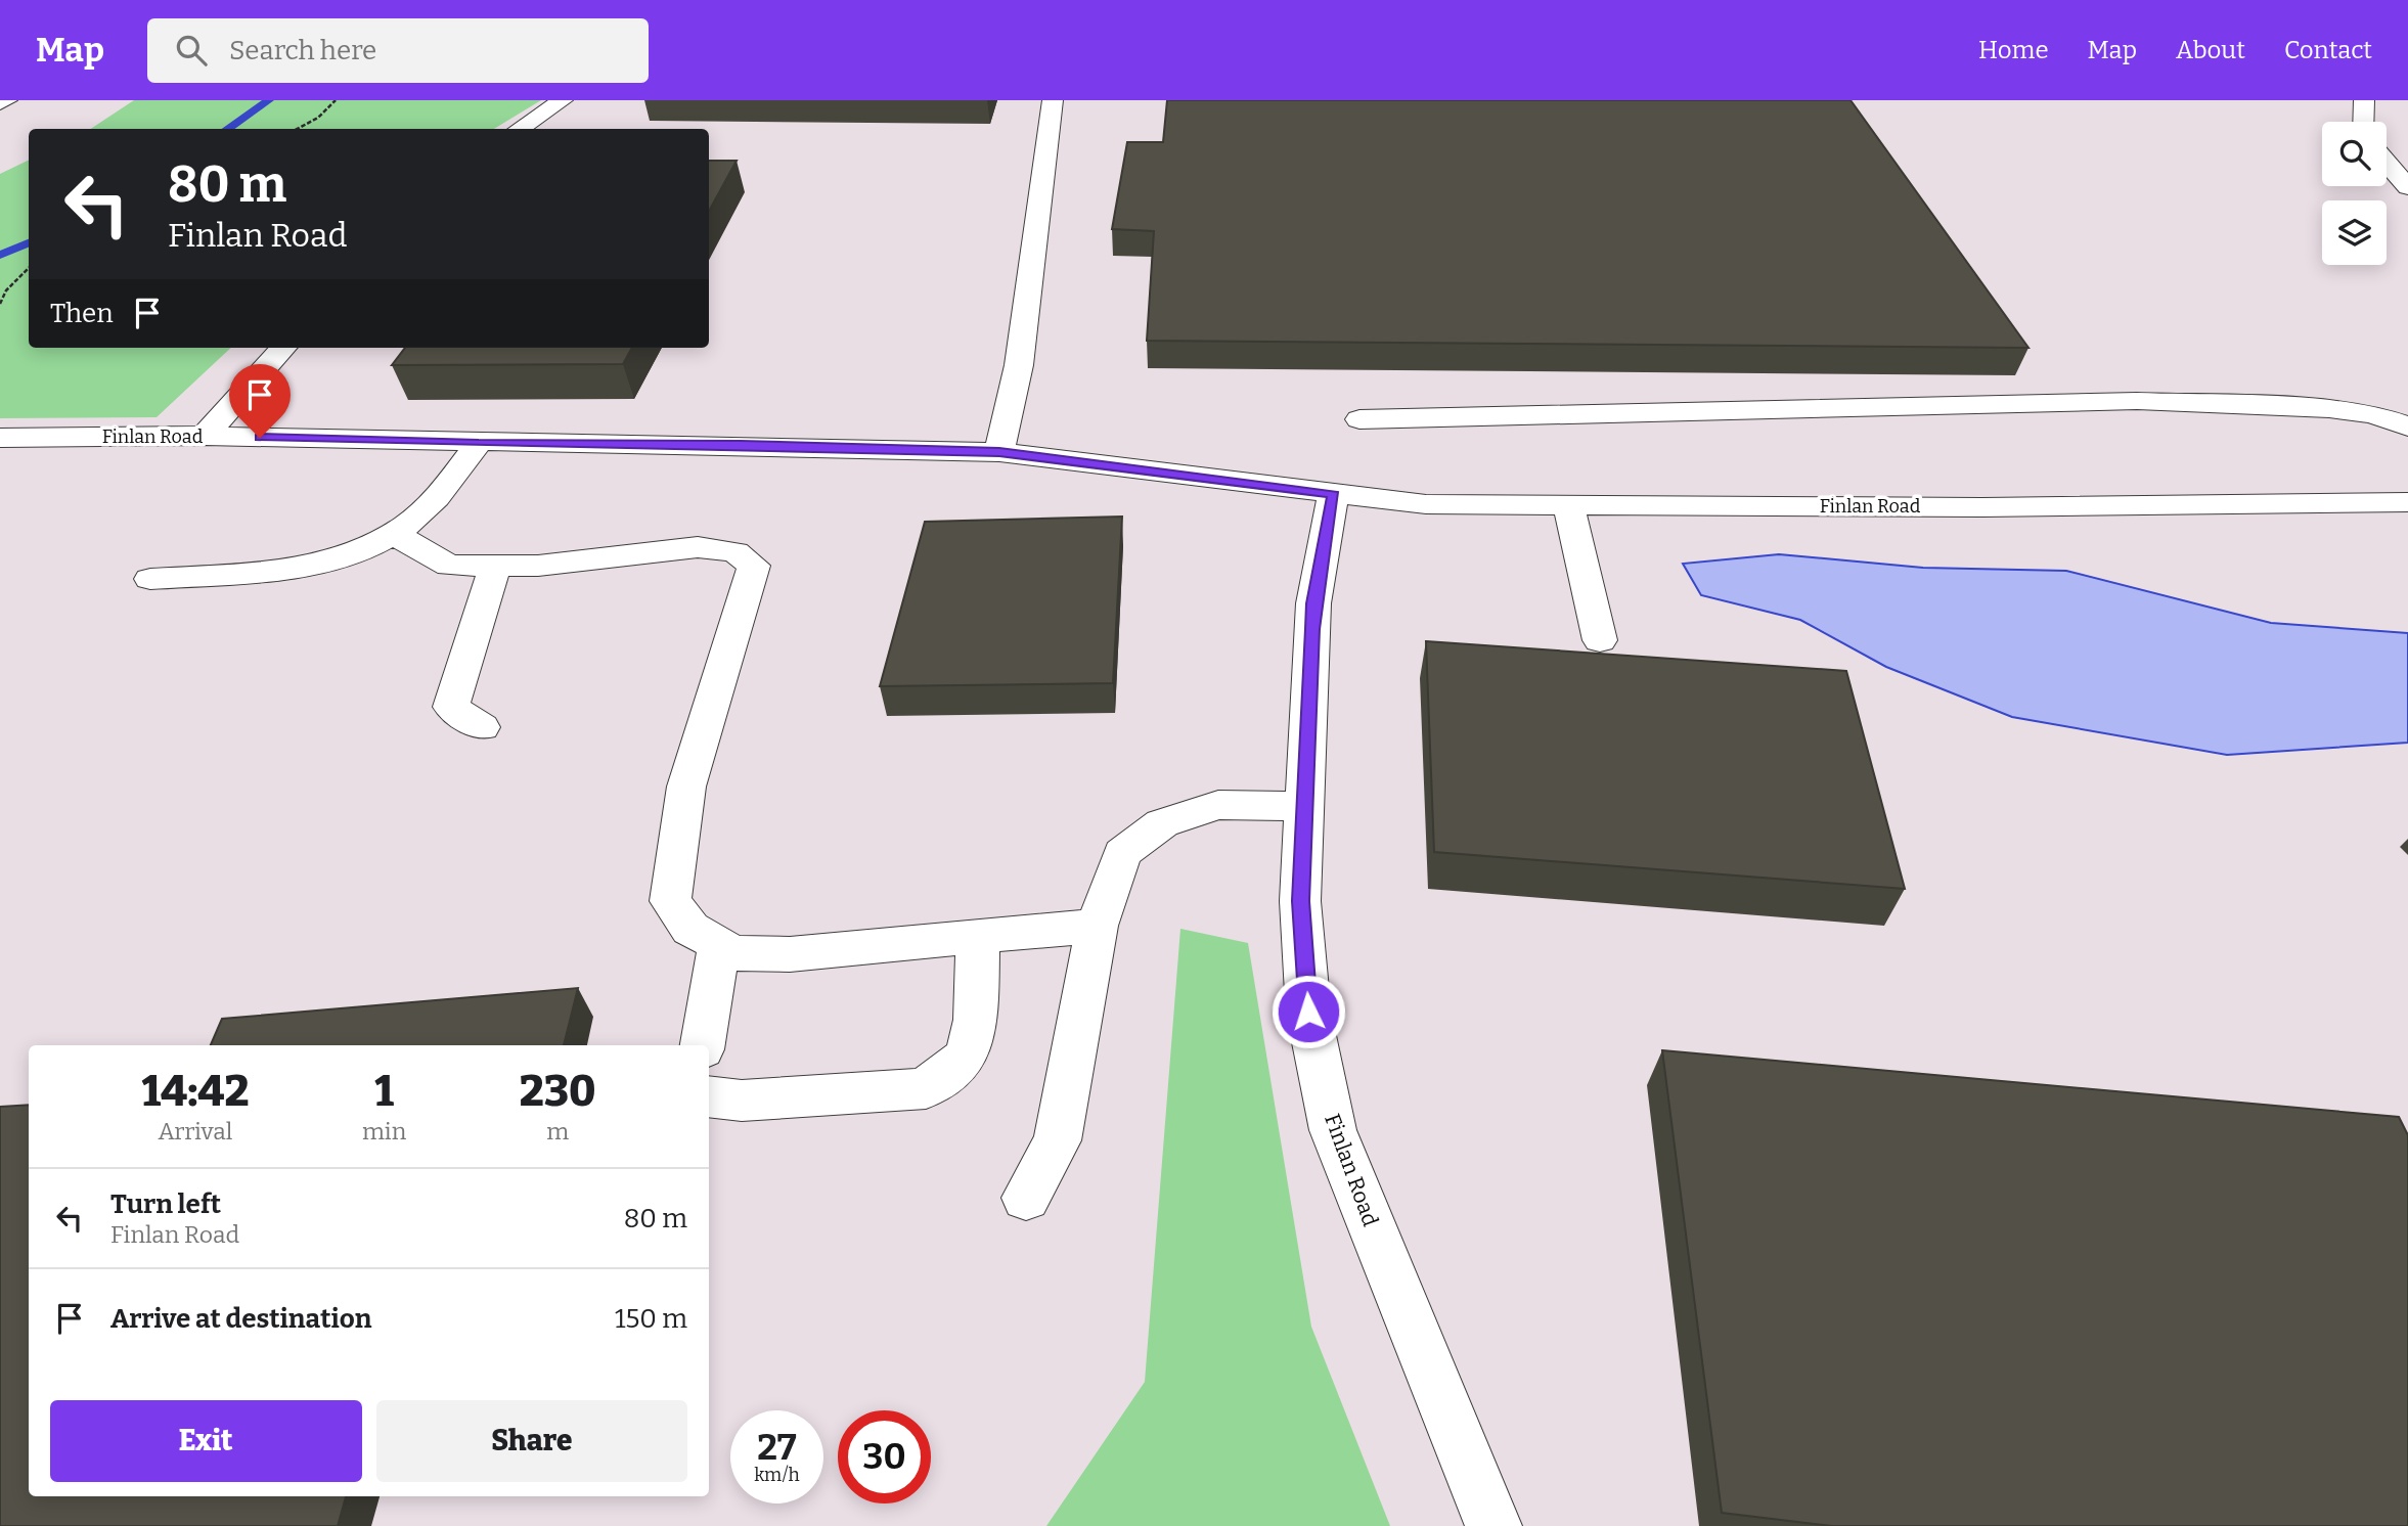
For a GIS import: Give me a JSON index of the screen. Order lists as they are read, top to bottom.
{
  "streets": {
    "street": ["Finlan Road"]
  },
  "page": {
    "header": "Map",
    "search": "Search here",
    "nav": [
      "Home",
      "Map",
      "About",
      "Contact"
    ],
    "turn": ["80 m", "Finlan Road"],
    "then": "Then",
    "eta": [
      "14:42",
      "Arrival",
      "1",
      "min",
      "230",
      "m"
    ],
    "list": [
      {
        "name": "Turn left",
        "note": "Finlan Road",
        "value": "80 m"
      },
      {
        "name": "Arrive at destination",
        "value": "150 m"
      }
    ],
    "buttons": ["Exit", "Share"],
    "speed": "27 km/h",
    "limit": "30"
  }
}
